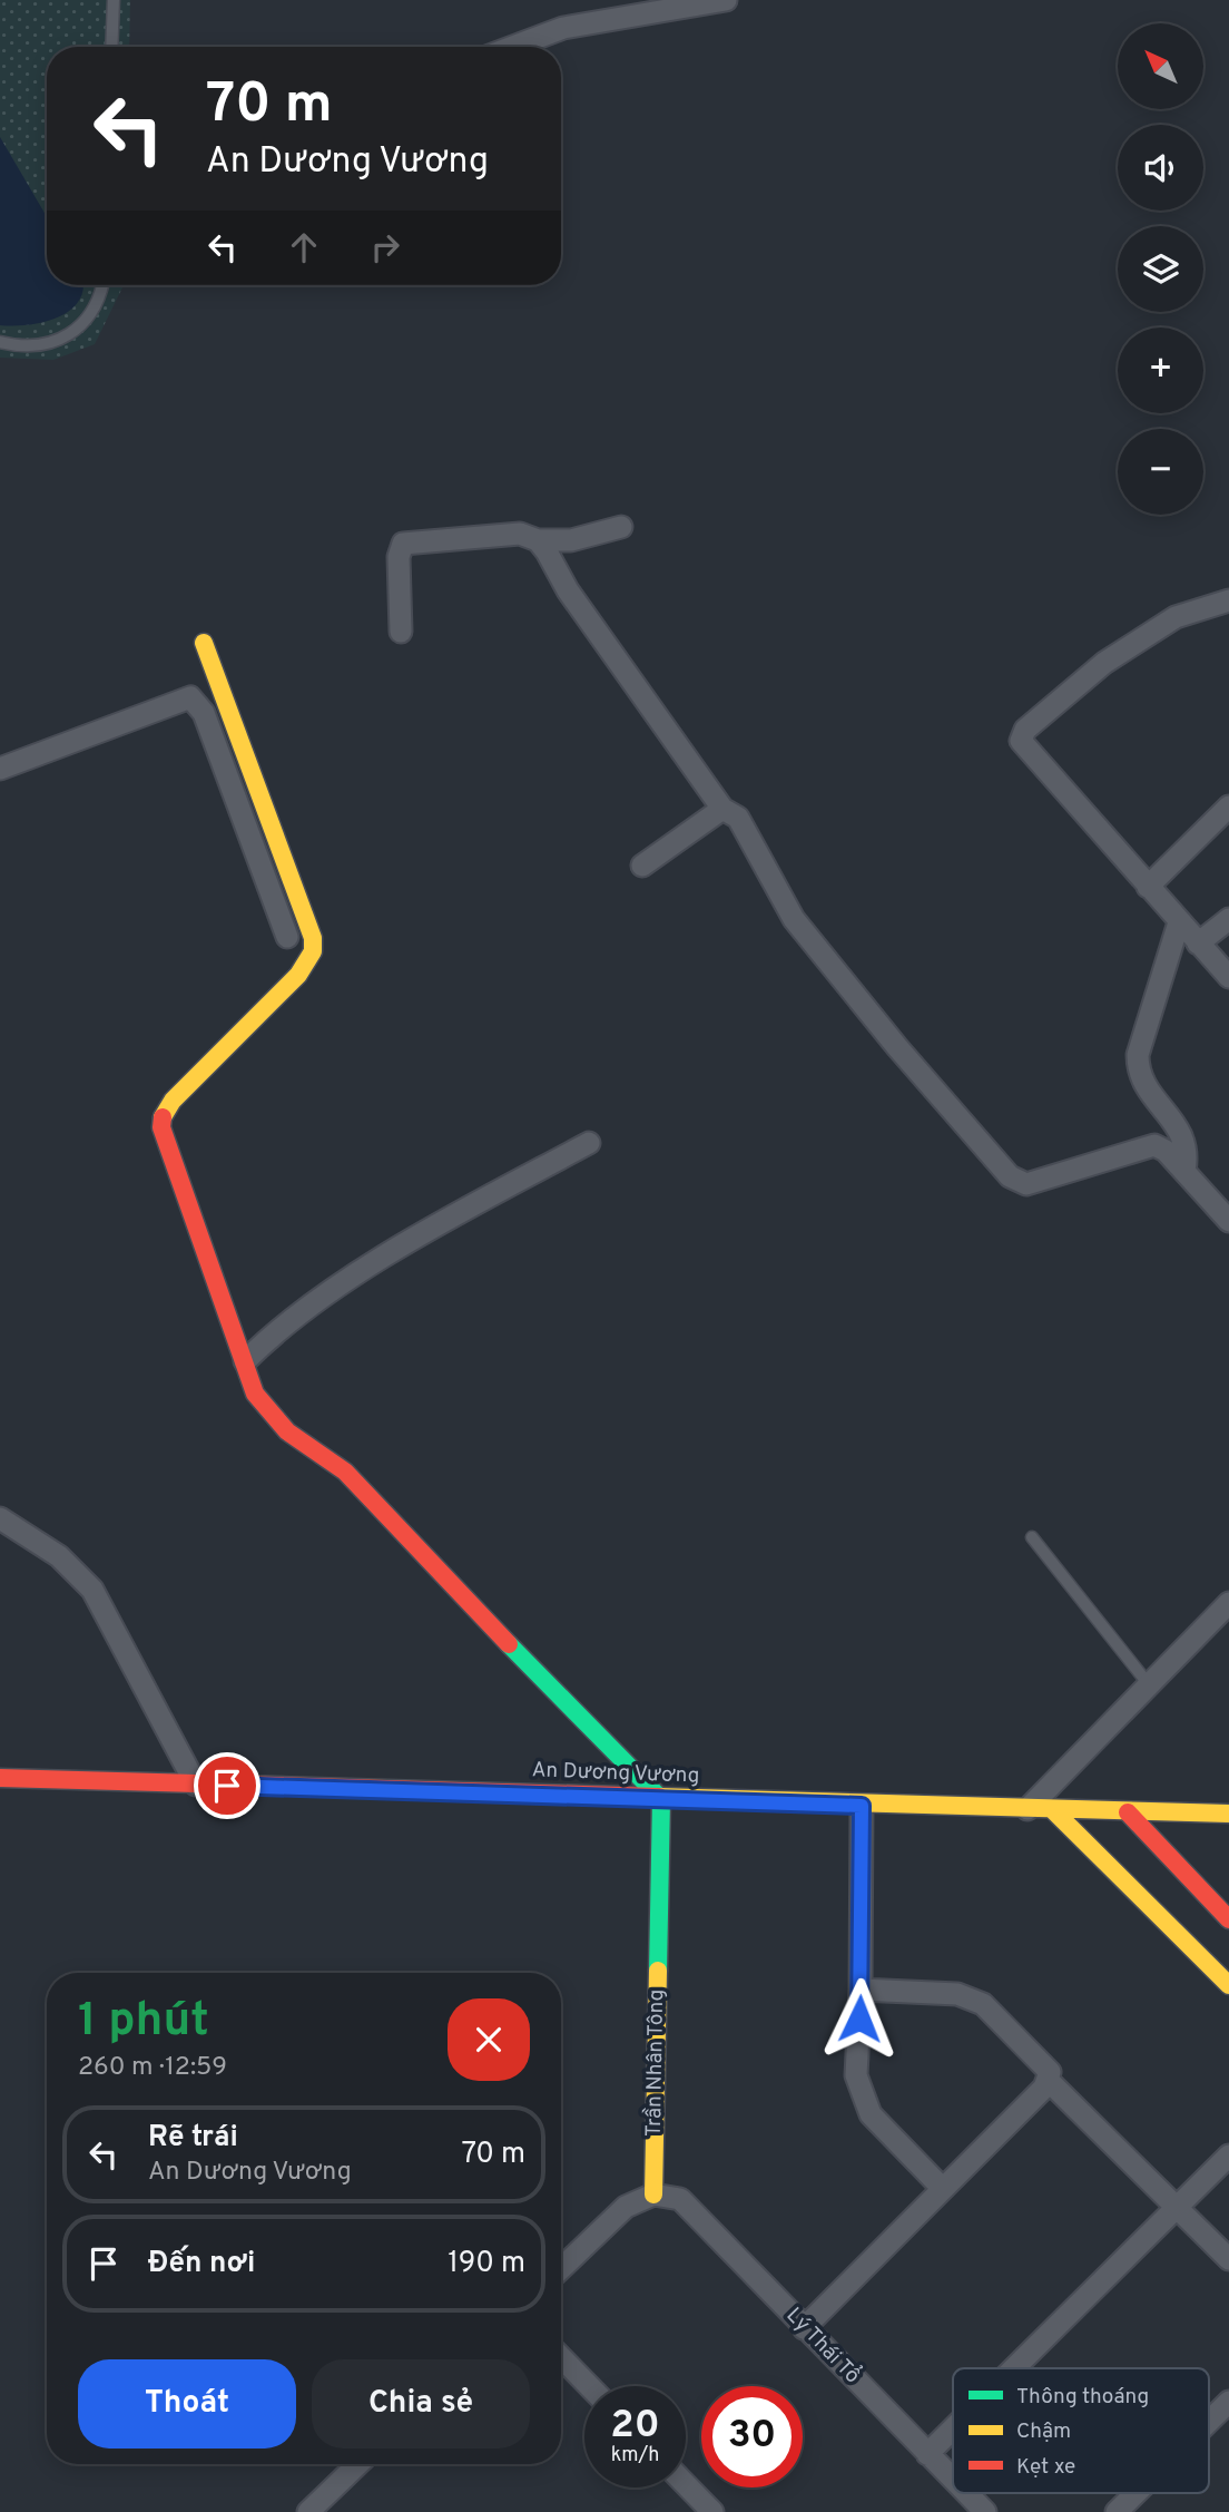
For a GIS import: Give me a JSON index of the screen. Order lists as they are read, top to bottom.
{
  "streets": {
    "street": ["An Dương Vương", "Trần Nhân Tông", "Lý Thái Tổ"]
  },
  "crossings": [
    ["An Dương Vương", "Trần Nhân Tông"],
    ["Trần Nhân Tông", "Lý Thái Tổ"]
  ],
  "legend": ["Thông thoáng", "Chậm", "Kẹt xe"],
  "north": "top left",
  "page": {
    "map_buttons": ["+", "−"],
    "turn": ["70 m", "An Dương Vương"],
    "heading": ["1 phút", "260 m · 12:59"],
    "list": [
      {
        "name": "Rẽ trái",
        "note": "An Dương Vương",
        "value": "70 m"
      },
      {
        "name": "Đến nơi",
        "value": "190 m"
      }
    ],
    "buttons": ["Thoát", "Chia sẻ"],
    "speed": "20 km/h",
    "limit": "30"
  }
}
